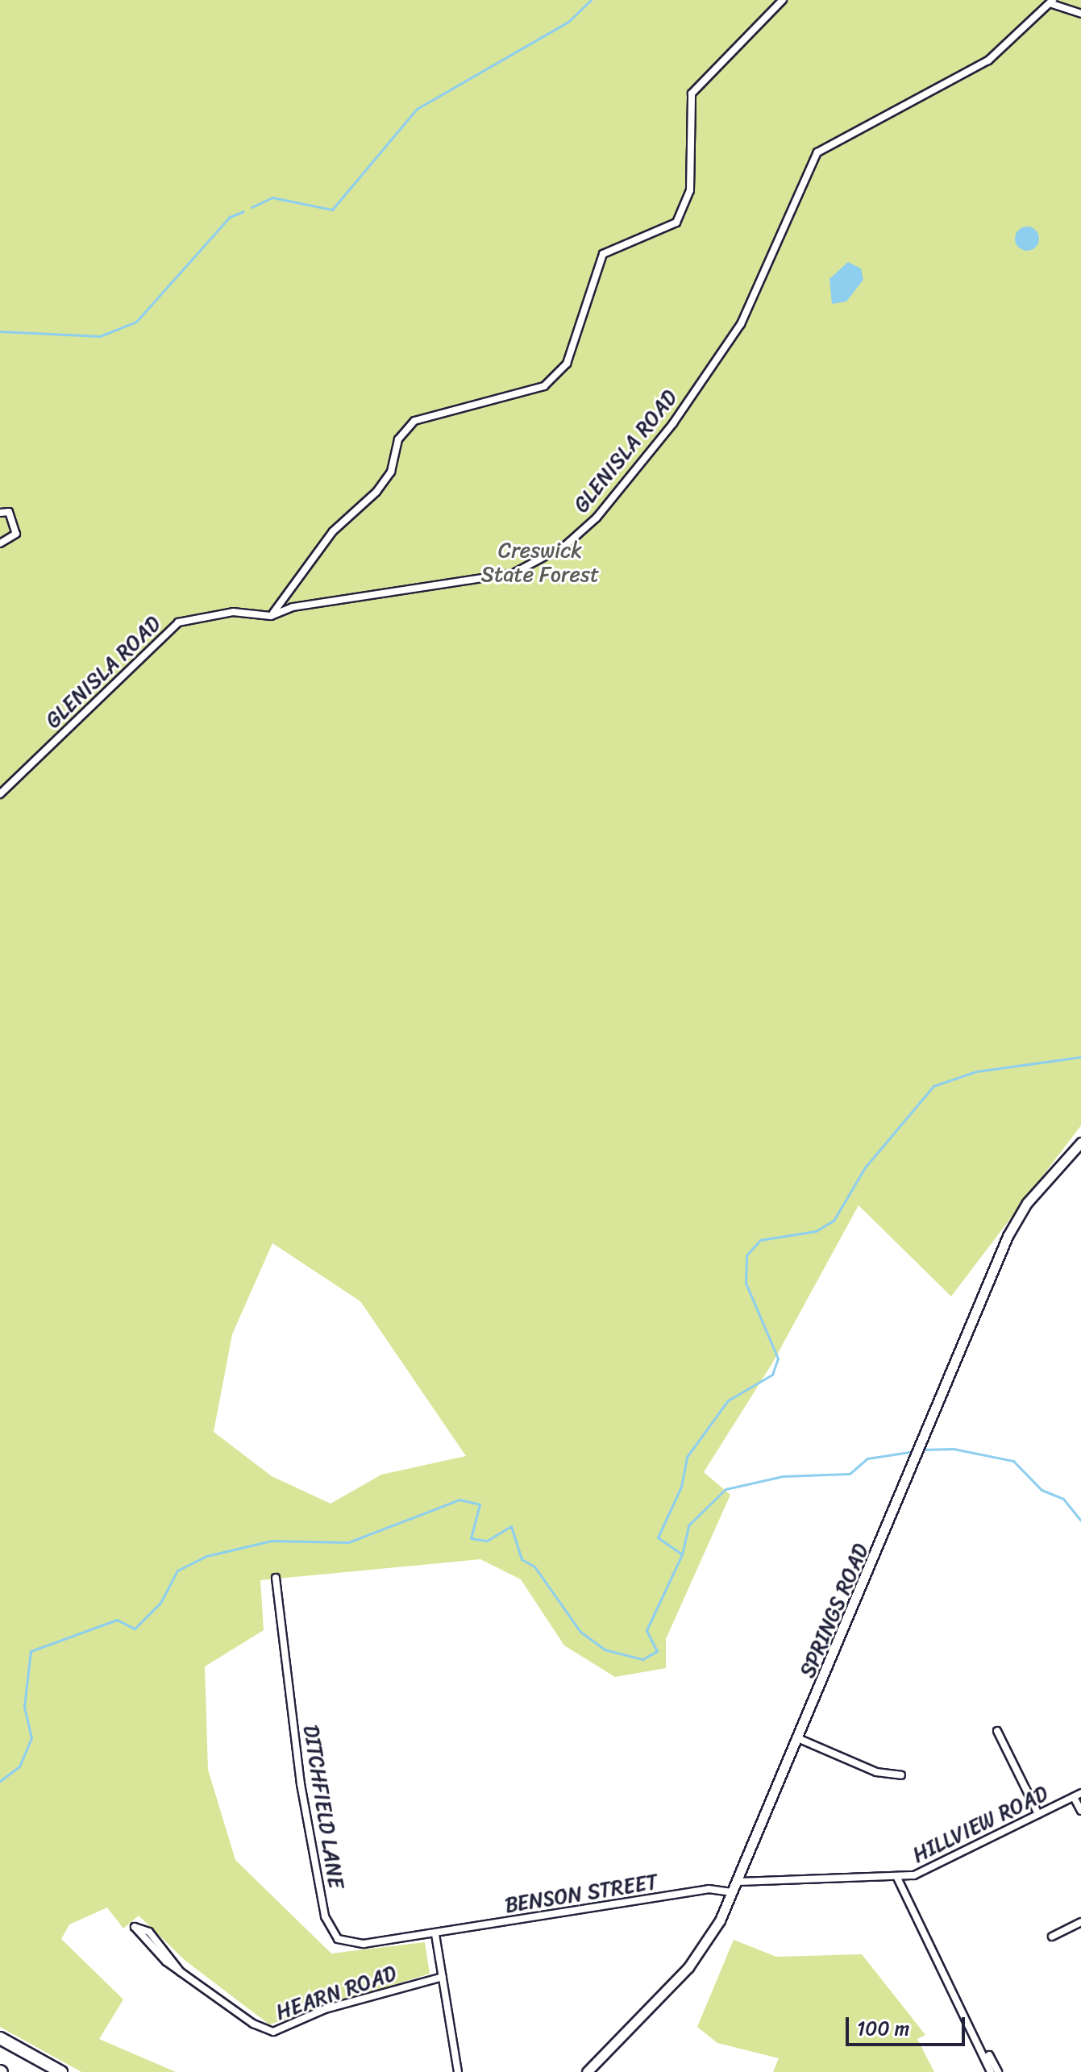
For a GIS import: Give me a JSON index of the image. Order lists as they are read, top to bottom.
{
  "streets": {
    "street": [
      "GLENISLA ROAD",
      "SPRINGS ROAD",
      "DITCHFIELD LANE",
      "HILLVIEW ROAD",
      "BENSON STREET",
      "HEARN ROAD"
    ]
  },
  "crossings": [
    ["SPRINGS ROAD", "HILLVIEW ROAD"],
    ["SPRINGS ROAD", "BENSON STREET"],
    ["DITCHFIELD LANE", "BENSON STREET"]
  ],
  "parks": ["Creswick State Forest"],
  "scale_bar": "100 m"
}
